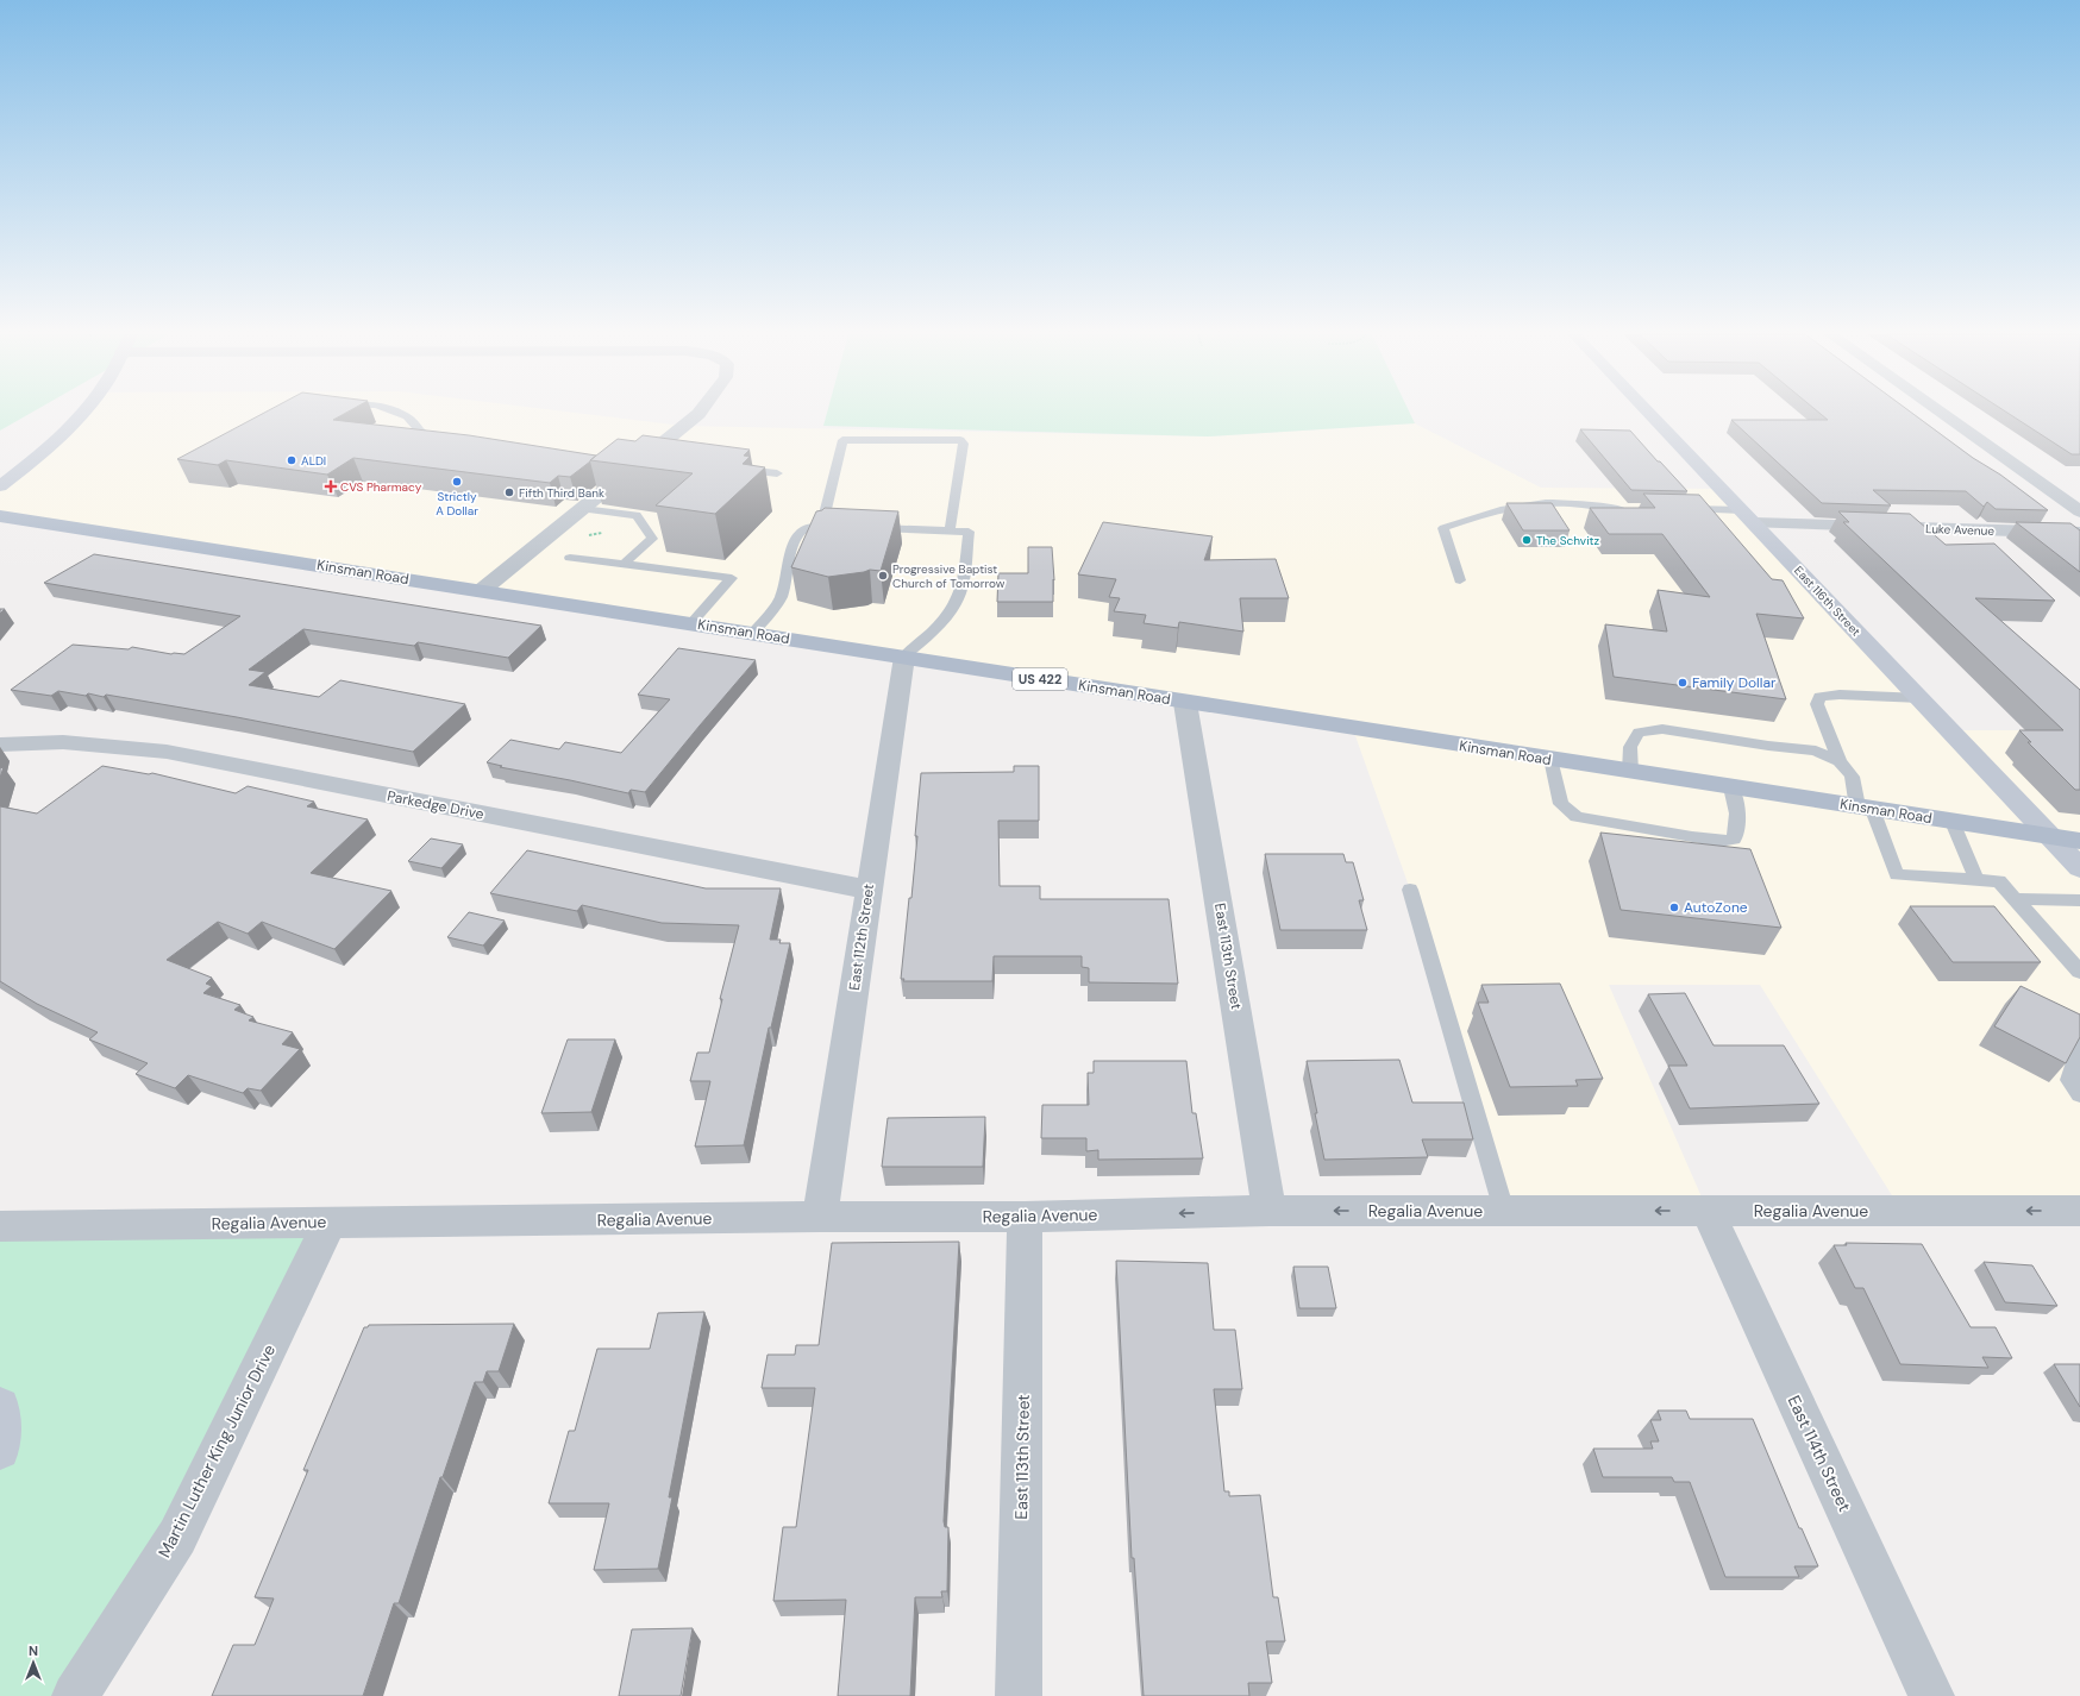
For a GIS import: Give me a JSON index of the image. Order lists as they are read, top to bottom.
{
  "streets": {
    "main road": ["Kinsman Road", "East 116th Street", "US 422"],
    "street": [
      "Luke Avenue",
      "Parkedge Drive",
      "East 112th Street",
      "East 113th Street",
      "Regalia Avenue",
      "Martin Luther King Junior Drive",
      "East 114th Street"
    ]
  },
  "crossings": [
    ["Luke Avenue", "East 116th Street"],
    ["Kinsman Road", "East 116th Street"],
    ["Kinsman Road", "East 112th Street"],
    ["Kinsman Road", "East 113th Street"],
    ["Parkedge Drive", "East 112th Street"],
    ["East 112th Street", "Regalia Avenue"],
    ["East 113th Street", "Regalia Avenue"],
    ["Regalia Avenue", "Martin Luther King Junior Drive"],
    ["Regalia Avenue", "East 114th Street"]
  ],
  "one_way": ["Regalia Avenue"],
  "places": {
    "other": [
      "ALDI",
      "Strictly A Dollar",
      "Fifth Third Bank",
      "The Schvitz",
      "Progressive Baptist Church of Tomorrow",
      "Family Dollar",
      "AutoZone"
    ],
    "health": ["CVS Pharmacy"]
  },
  "north": "top"
}
